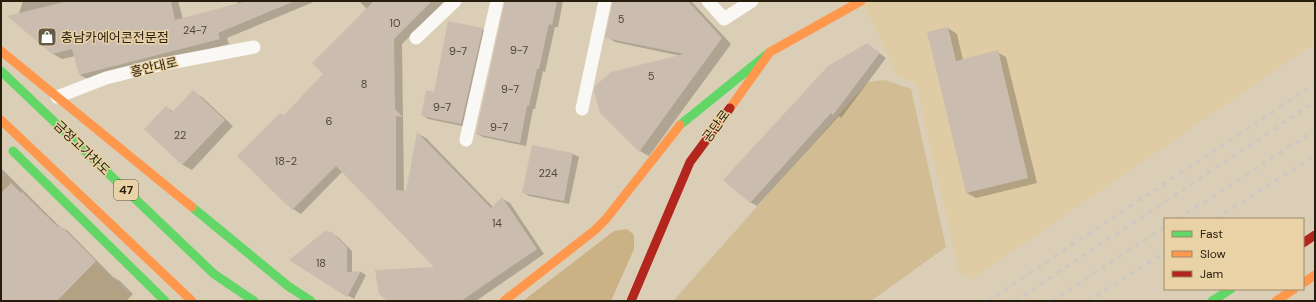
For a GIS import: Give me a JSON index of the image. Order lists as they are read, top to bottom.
{
  "streets": {
    "main road": ["공단로", "금정고가차도", "47"],
    "lane": ["흥안대로"]
  },
  "crossings": [
    ["금정고가차도", "47"]
  ],
  "places": {
    "shop": ["충남카에어콘전문점"]
  },
  "house_numbers": [
    "5",
    "10",
    "24-7",
    "9-7",
    "9-7",
    "5",
    "8",
    "9-7",
    "9-7",
    "6",
    "9-7",
    "22",
    "18-2",
    "224",
    "14",
    "18"
  ],
  "legend": ["Fast", "Slow", "Jam"]
}
